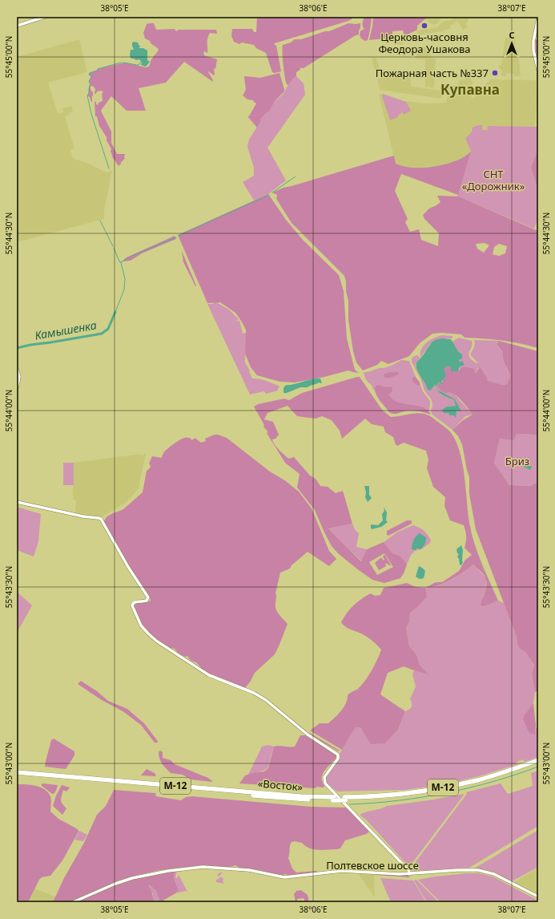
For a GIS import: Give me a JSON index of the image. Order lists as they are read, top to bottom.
{
  "streets": {
    "highway": ["«Восток»", "М-12"],
    "street": ["Полтевское шоссе"]
  },
  "districts": ["Купавна"],
  "water": ["Камышенка"],
  "parks": ["СНТ «Дорожник»", "Бриз"],
  "places": ["Церковь-часовня Феодора Ушакова", "Пожарная часть №337"],
  "north": "top",
  "coordinates": [
    "38°05'E",
    "38°06'E",
    "38°07'E",
    "55°45'00\"N",
    "55°44'30\"N",
    "55°44'00\"N",
    "55°43'30\"N",
    "55°43'00\"N"
  ]
}
